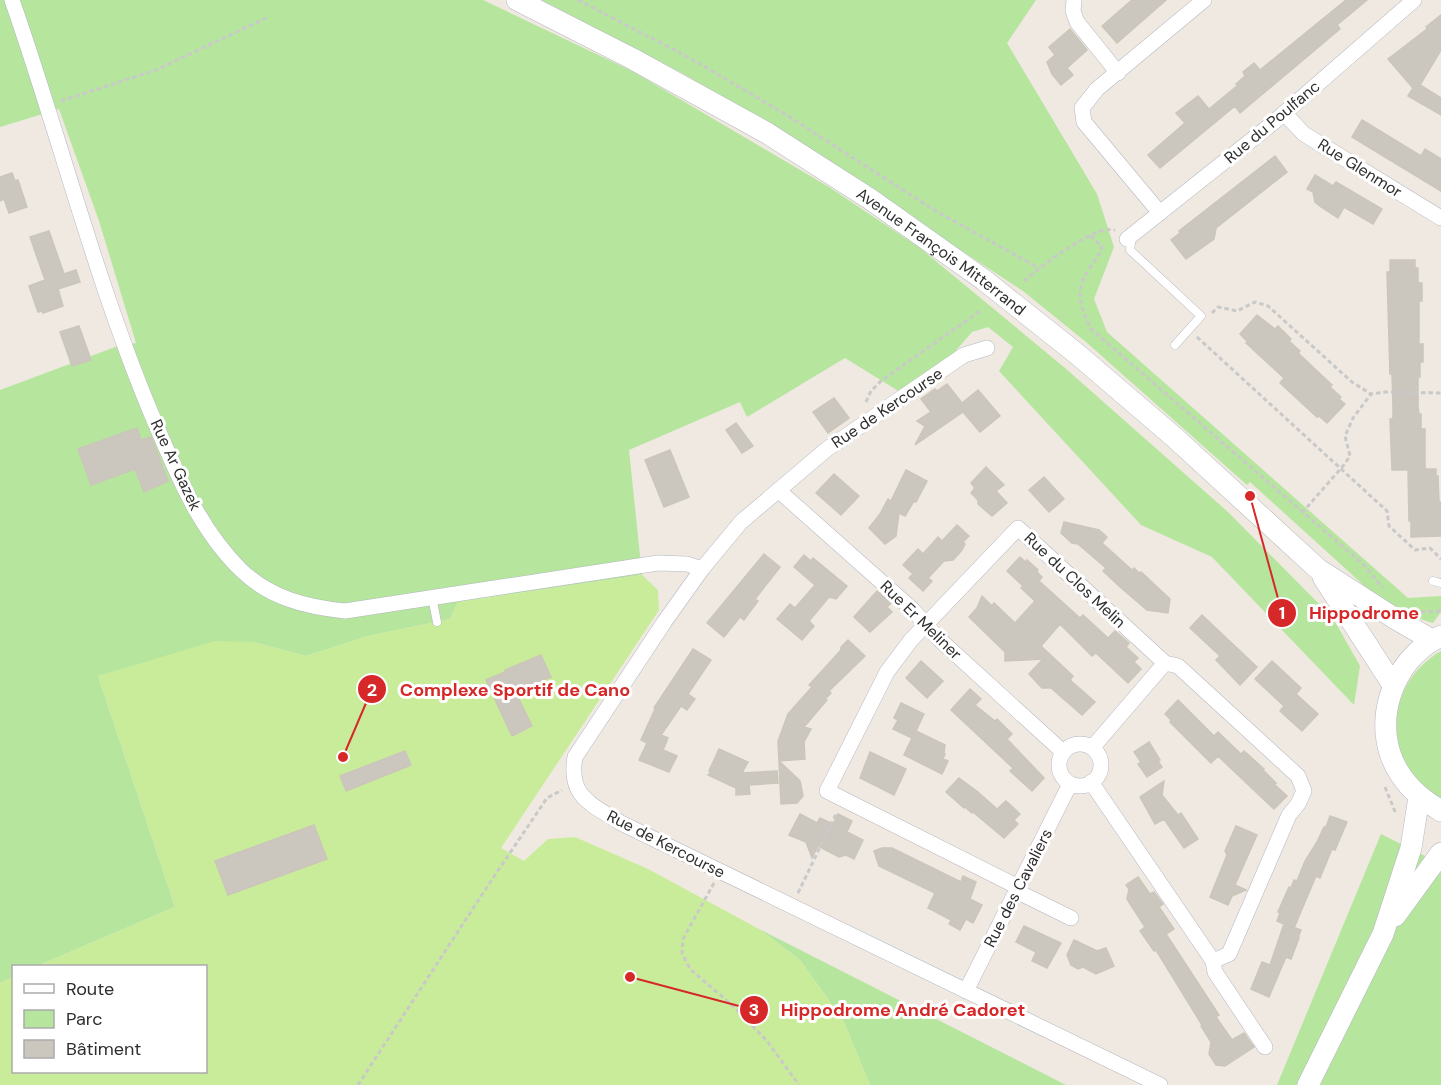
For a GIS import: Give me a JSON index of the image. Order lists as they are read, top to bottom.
{
  "streets": {
    "main road": ["Avenue François Mitterrand"],
    "street": [
      "Rue du Poulfanc",
      "Rue Glenmor",
      "Rue de Kercourse",
      "Rue Ar Gazek",
      "Rue du Clos Melin",
      "Rue Er Meliner",
      "Rue des Cavaliers"
    ]
  },
  "crossings": [
    ["Rue du Poulfanc", "Rue Glenmor"],
    ["Rue de Kercourse", "Rue Ar Gazek"],
    ["Rue de Kercourse", "Rue Er Meliner"],
    ["Rue de Kercourse", "Rue des Cavaliers"],
    ["Rue du Clos Melin", "Rue Er Meliner"],
    ["Rue Er Meliner", "Rue des Cavaliers"]
  ],
  "places": ["Hippodrome", "Complexe Sportif de Cano", "Hippodrome André Cadoret"],
  "legend": ["Route", "Parc", "Bâtiment"]
}
